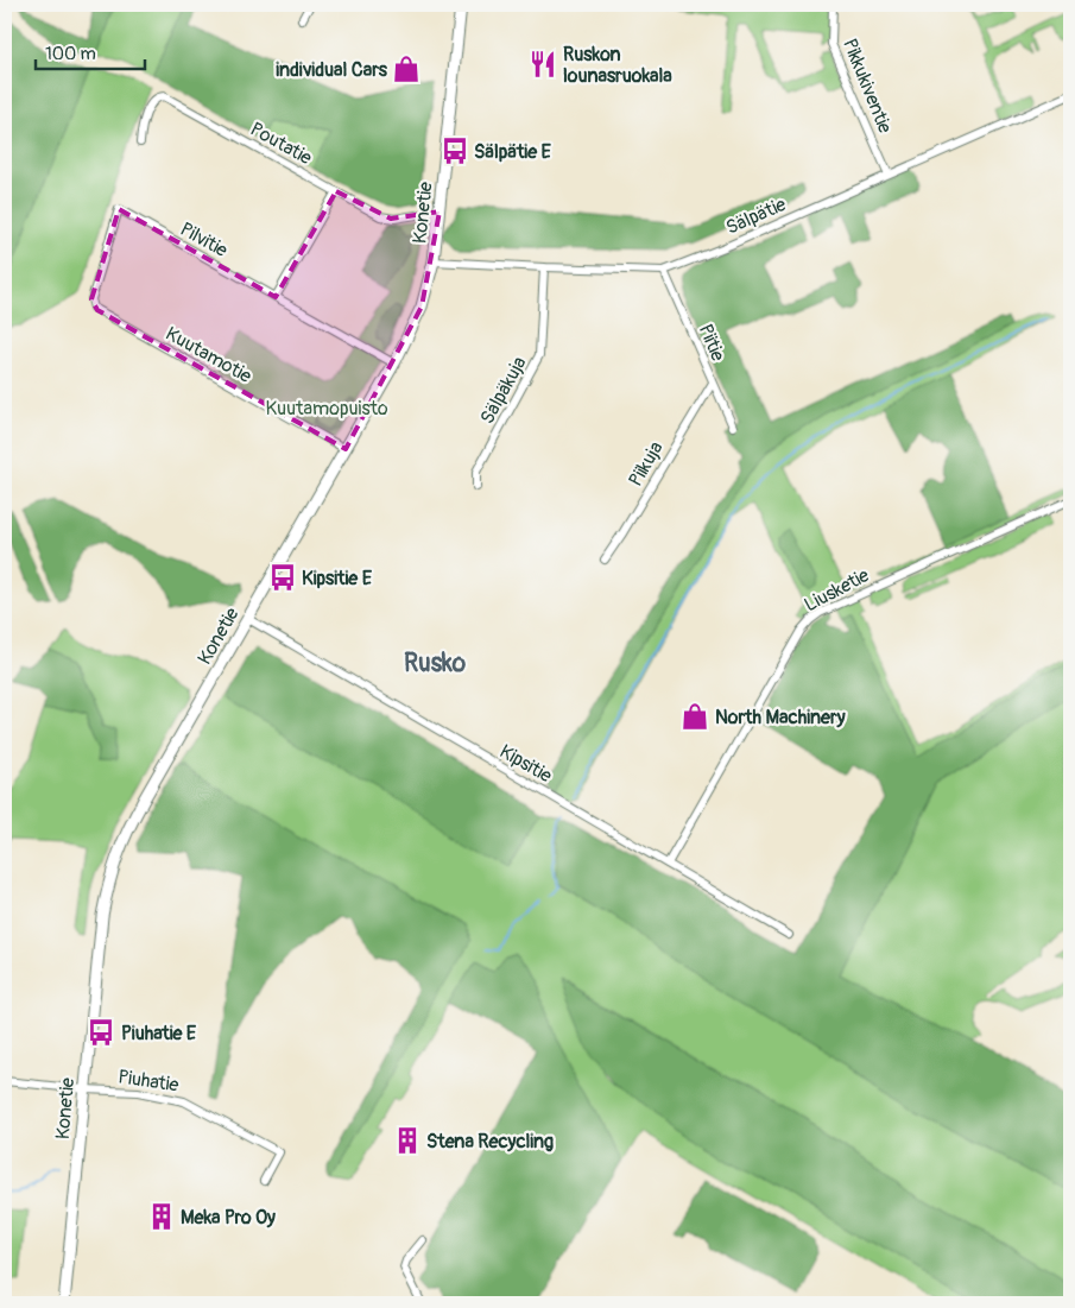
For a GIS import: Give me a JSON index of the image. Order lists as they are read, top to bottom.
{
  "streets": {
    "street": [
      "Pikkukiventie",
      "Poutatie",
      "Konetie",
      "Sälpätie",
      "Pilvitie",
      "Piitie",
      "Kuutamotie",
      "Sälpäkuja",
      "Piikuja",
      "Liusketie",
      "Kipsitie",
      "Piuhatie"
    ]
  },
  "crossings": [
    ["Pikkukiventie", "Sälpätie"],
    ["Poutatie", "Konetie"],
    ["Konetie", "Sälpätie"],
    ["Konetie", "Pilvitie"],
    ["Konetie", "Kuutamotie"],
    ["Konetie", "Kipsitie"],
    ["Konetie", "Piuhatie"],
    ["Sälpätie", "Piitie"],
    ["Sälpätie", "Sälpäkuja"],
    ["Pilvitie", "Kuutamotie"],
    ["Piitie", "Piikuja"],
    ["Liusketie", "Kipsitie"]
  ],
  "districts": ["Rusko"],
  "parks": ["Kuutamopuisto"],
  "places": {
    "restaurant": ["Ruskon lounasruokala"],
    "shop": ["individual Cars", "North Machinery"],
    "bus stop": ["Sälpätie E", "Kipsitie E", "Piuhatie E"],
    "building": ["Stena Recycling", "Meka Pro Oy"]
  },
  "scale_bar": "100 m"
}
